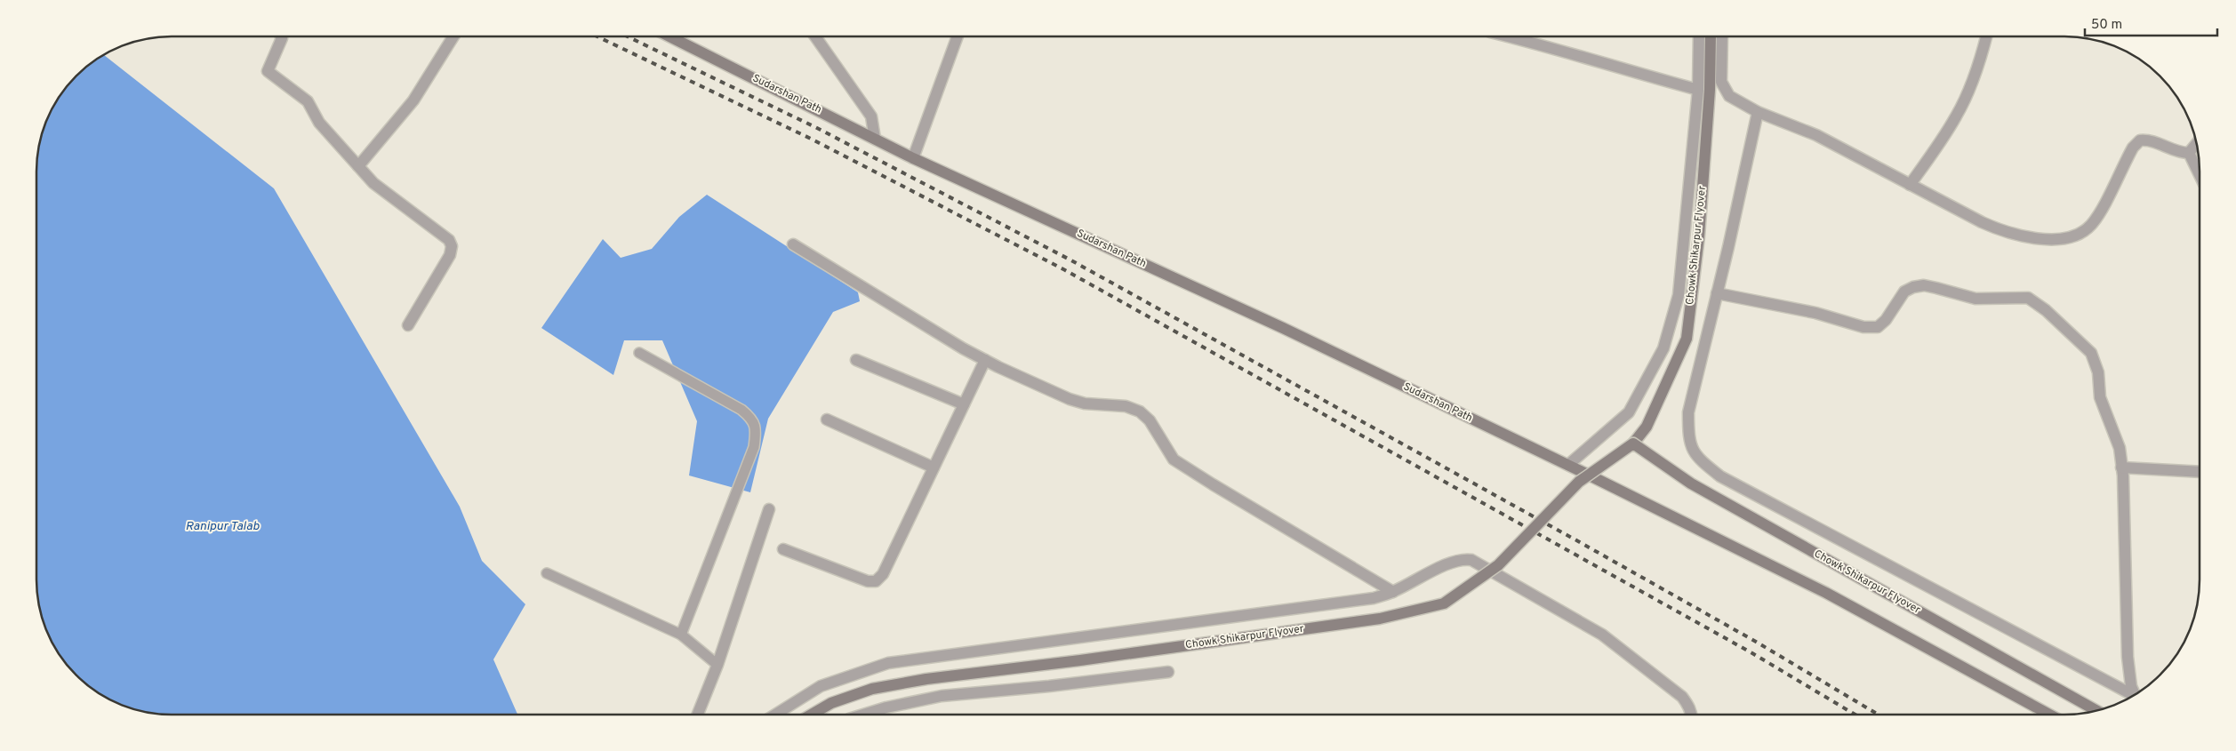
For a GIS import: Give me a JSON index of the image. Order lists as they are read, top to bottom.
{
  "streets": {
    "main road": ["Sudarshan Path", "Chowk Shikarpur Flyover"]
  },
  "water": ["Ranipur Talab"],
  "scale_bar": "50 m"
}
